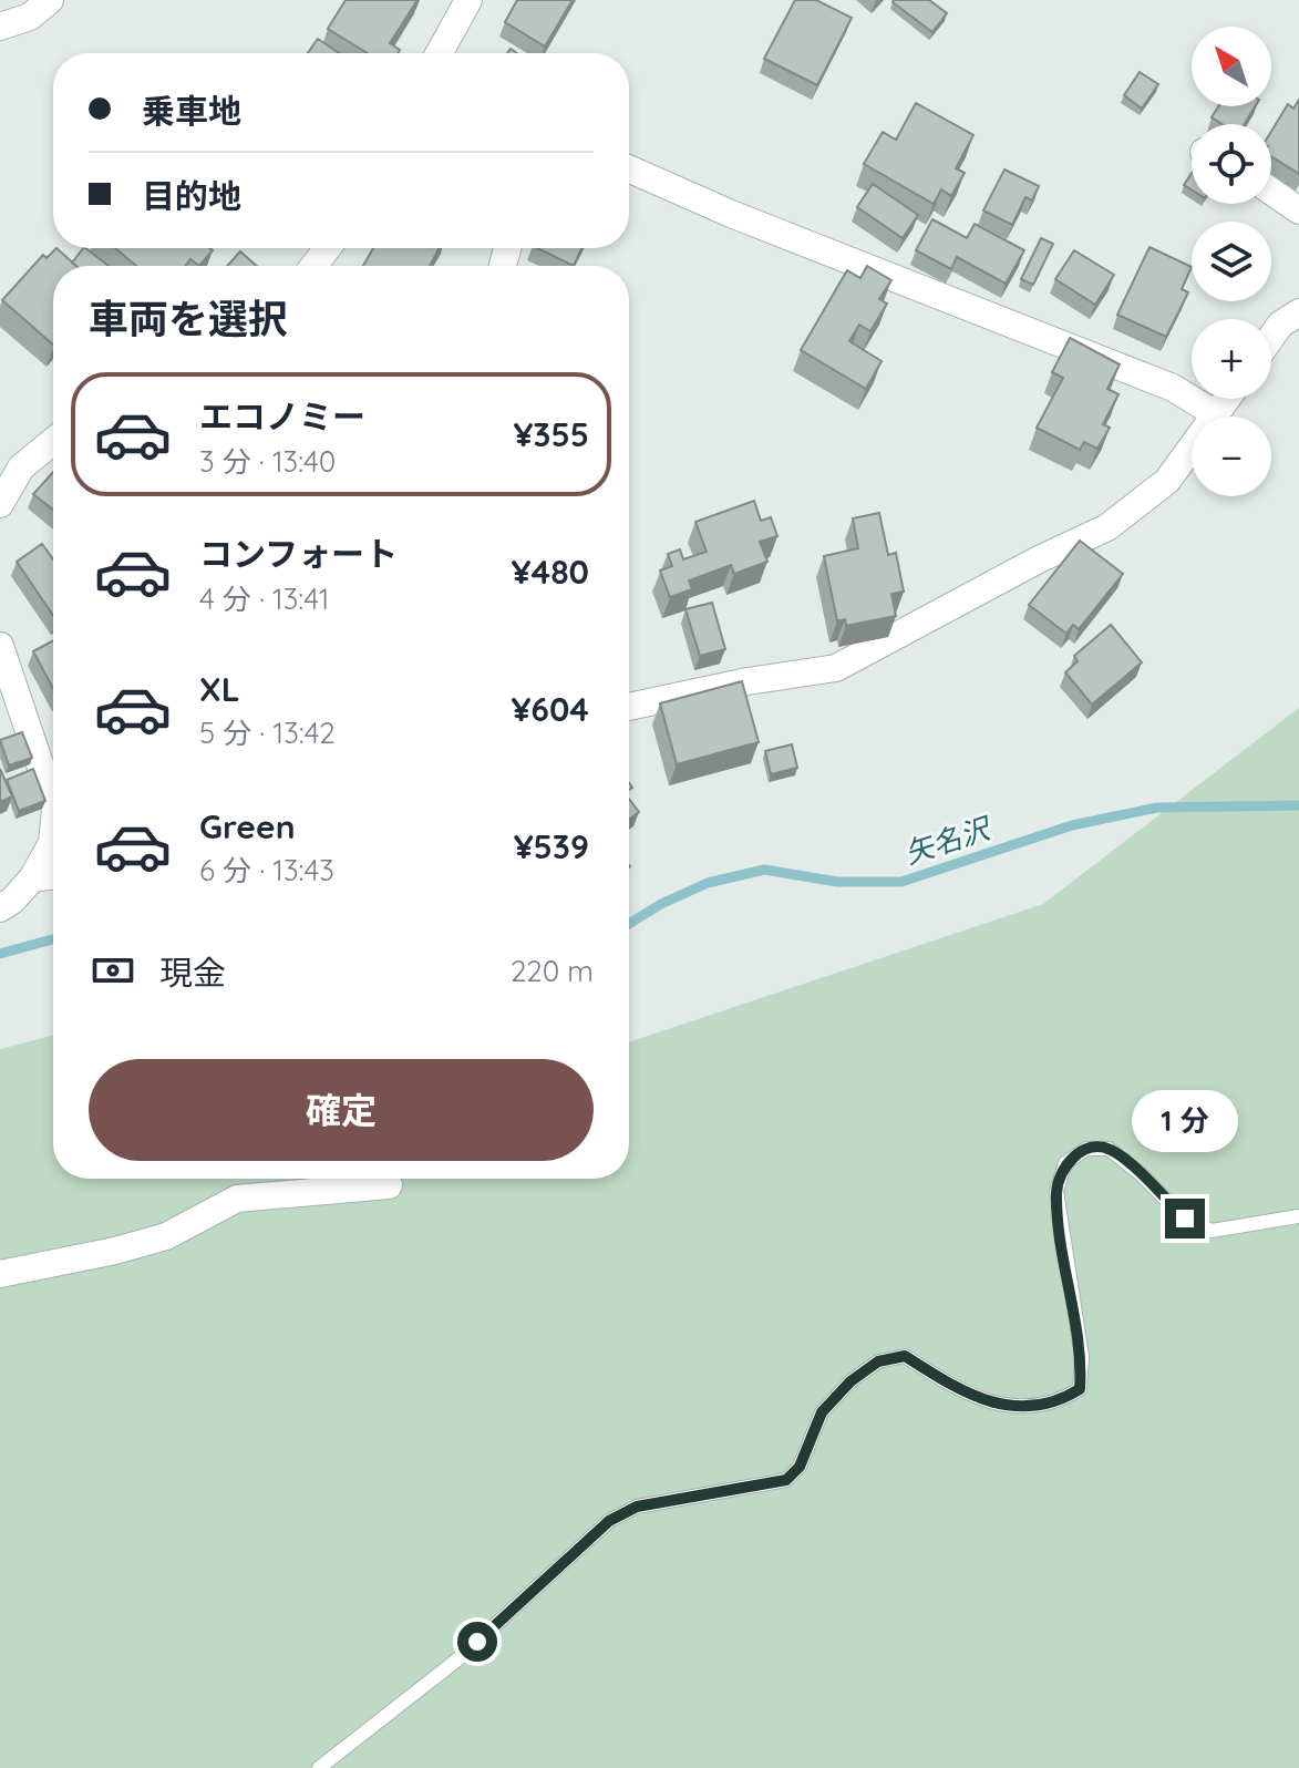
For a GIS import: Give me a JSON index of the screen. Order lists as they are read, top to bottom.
{
  "water": ["矢名沢"],
  "north": "top left",
  "page": {
    "map_buttons": ["+", "−"],
    "banner": ["乗車地", "目的地"],
    "heading": "車両を選択",
    "list": [
      {
        "name": "エコノミー",
        "note": "3 分 · 13:40",
        "value": "¥355"
      },
      {
        "name": "コンフォート",
        "note": "4 分 · 13:41",
        "value": "¥480"
      },
      {
        "name": "XL",
        "note": "5 分 · 13:42",
        "value": "¥604"
      },
      {
        "name": "Green",
        "note": "6 分 · 13:43",
        "value": "¥539"
      }
    ],
    "pay": ["現金", "220 m"],
    "buttons": "確定",
    "bubble": "1 分"
  }
}
